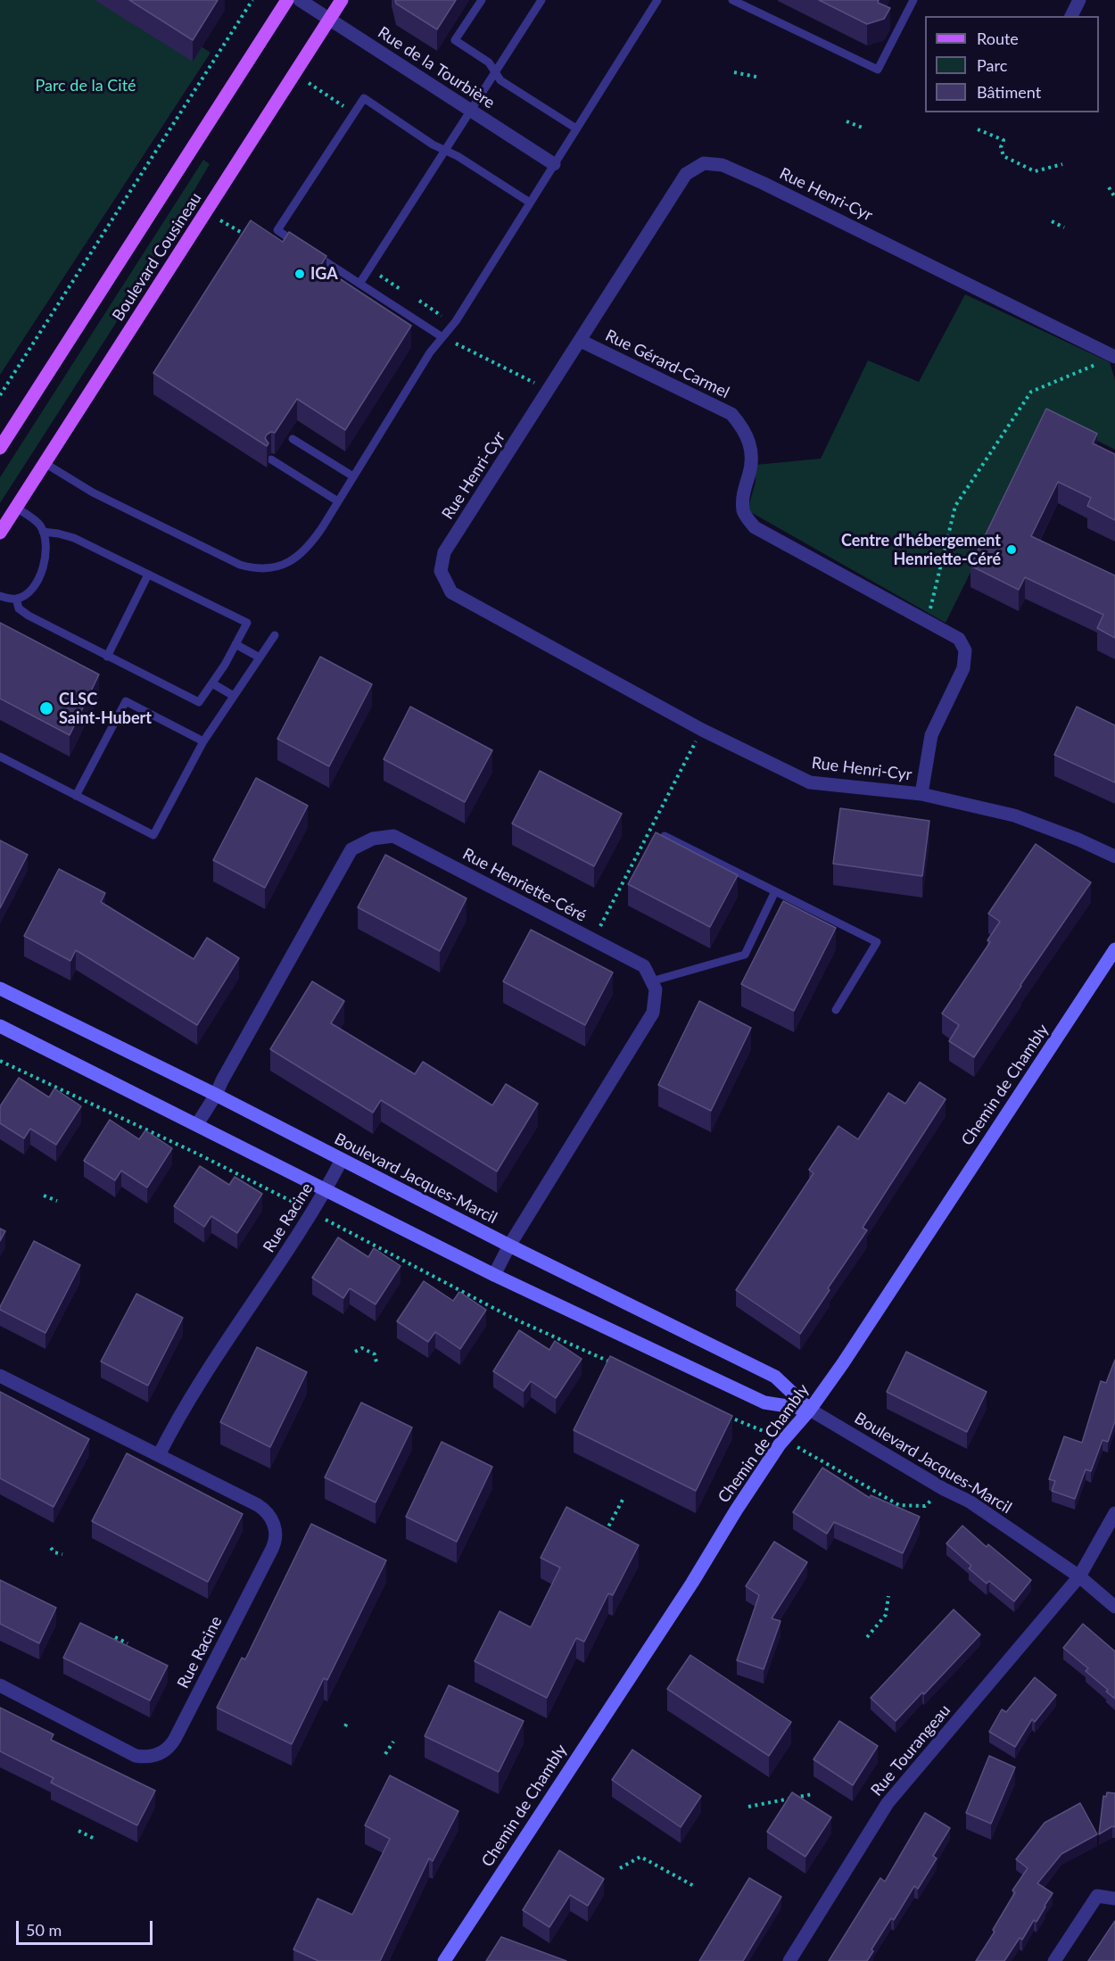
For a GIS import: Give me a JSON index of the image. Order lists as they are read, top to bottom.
{
  "streets": {
    "main road": ["Boulevard Cousineau"],
    "street": [
      "Rue de la Tourbière",
      "Rue Henri-Cyr",
      "Rue Gérard-Carmel",
      "Rue Henriette-Céré",
      "Chemin de Chambly",
      "Boulevard Jacques-Marcil",
      "Rue Racine",
      "Rue Tourangeau"
    ]
  },
  "crossings": [
    ["Rue de la Tourbière", "Boulevard Cousineau"],
    ["Rue Henri-Cyr", "Rue Gérard-Carmel"],
    ["Rue Henriette-Céré", "Boulevard Jacques-Marcil"],
    ["Chemin de Chambly", "Boulevard Jacques-Marcil"],
    ["Boulevard Jacques-Marcil", "Rue Racine"],
    ["Boulevard Jacques-Marcil", "Rue Tourangeau"]
  ],
  "parks": ["Parc de la Cité"],
  "places": ["IGA", "Centre d'hébergement Henriette-Céré", "CLSC Saint-Hubert"],
  "legend": ["Route", "Parc", "Bâtiment"],
  "scale_bar": "50 m"
}
